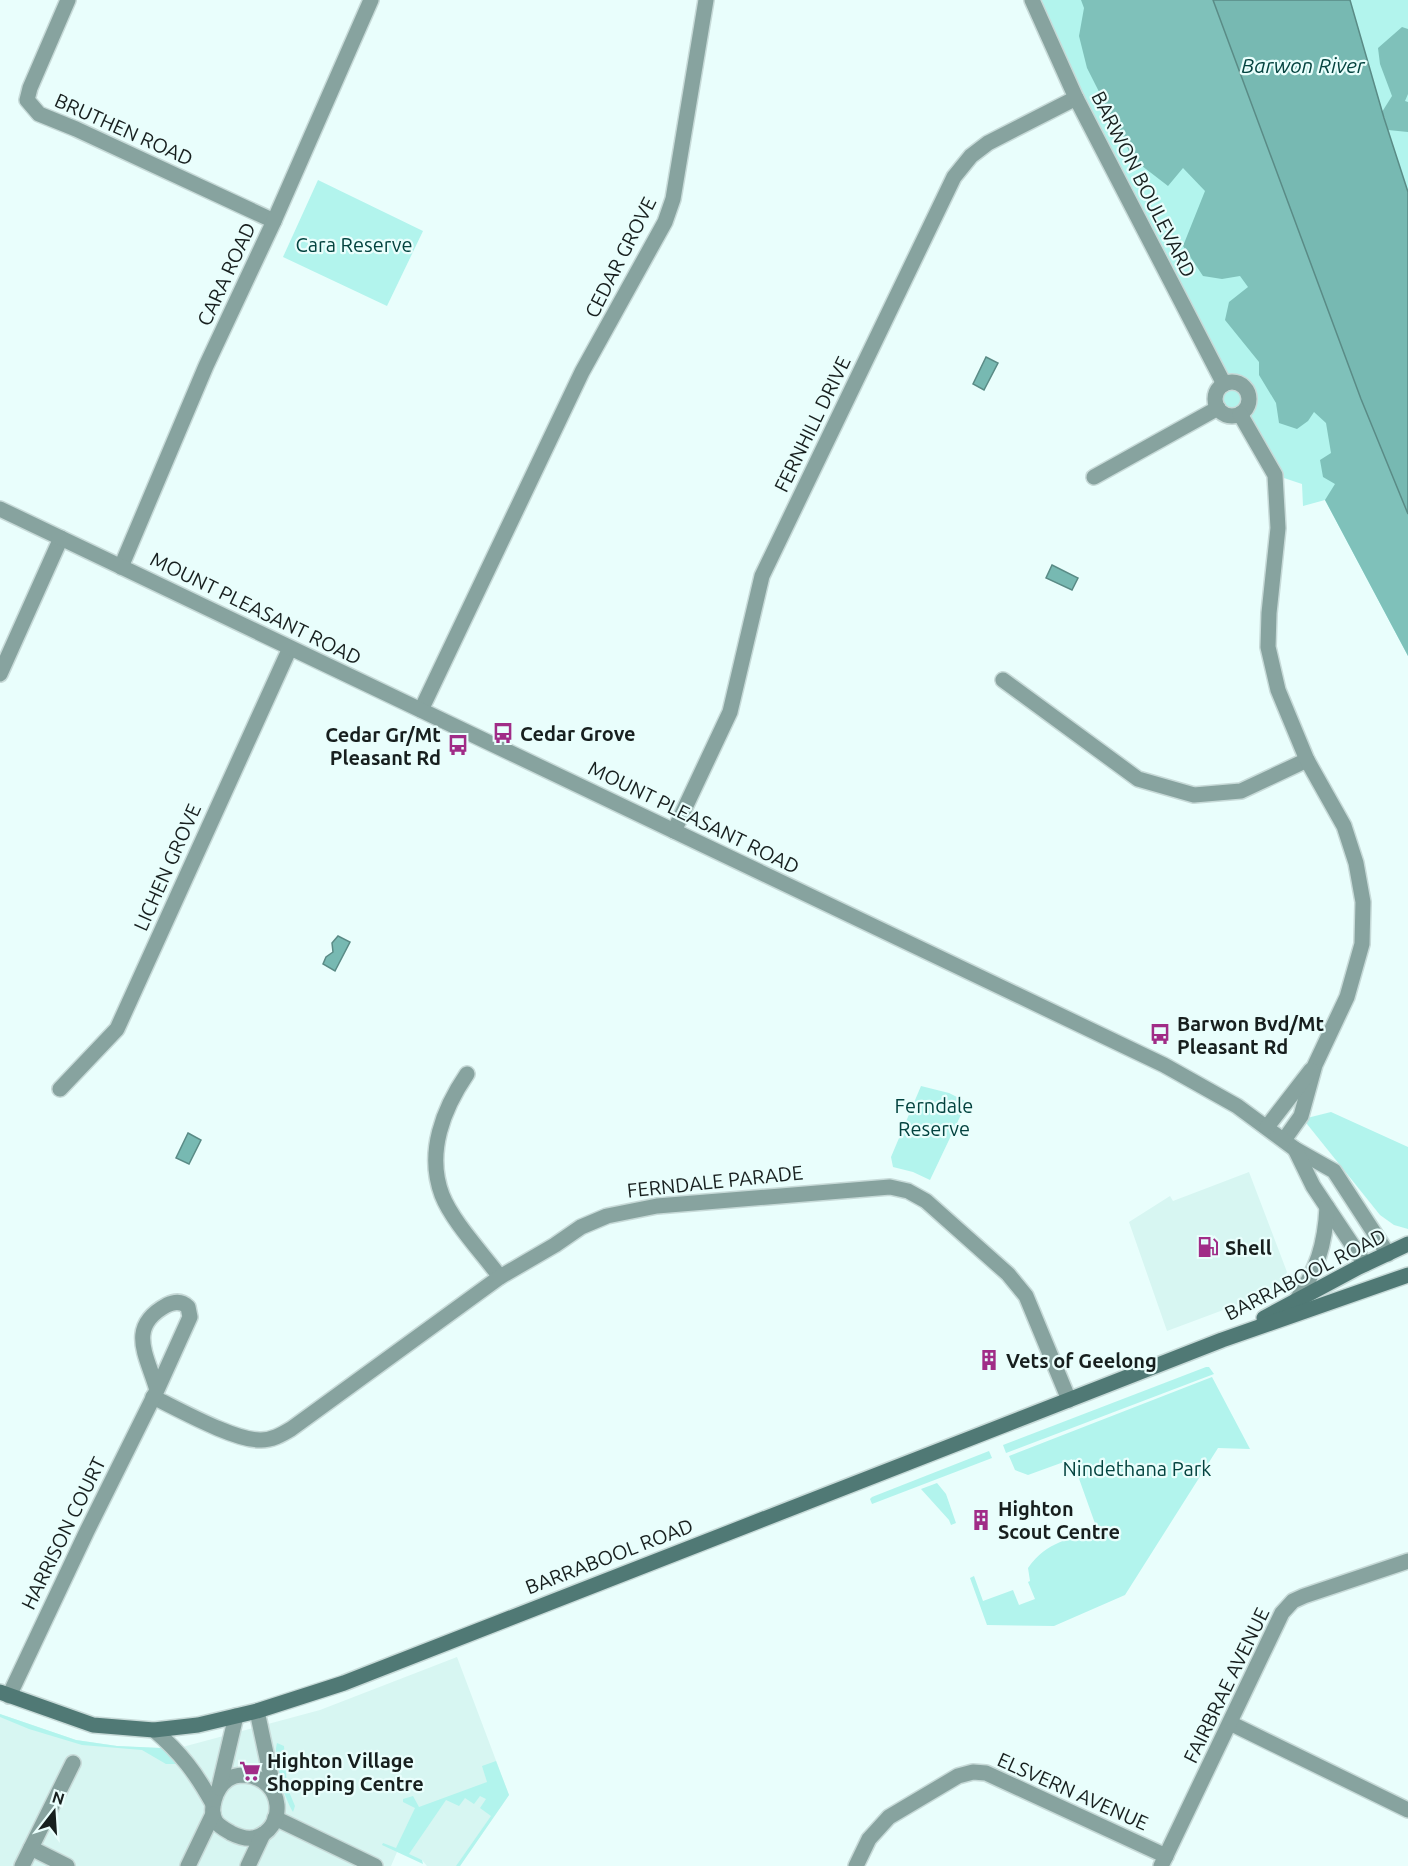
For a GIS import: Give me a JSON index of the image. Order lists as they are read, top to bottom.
{
  "streets": {
    "main road": ["BARRABOOL ROAD"],
    "street": [
      "BRUTHEN ROAD",
      "BARWON BOULEVARD",
      "CEDAR GROVE",
      "CARA ROAD",
      "FERNHILL DRIVE",
      "MOUNT PLEASANT ROAD",
      "LICHEN GROVE",
      "FERNDALE PARADE",
      "HARRISON COURT",
      "FAIRBRAE AVENUE",
      "ELSVERN AVENUE"
    ]
  },
  "crossings": [
    ["BRUTHEN ROAD", "CARA ROAD"],
    ["BARWON BOULEVARD", "FERNHILL DRIVE"],
    ["CEDAR GROVE", "MOUNT PLEASANT ROAD"],
    ["CARA ROAD", "MOUNT PLEASANT ROAD"],
    ["FERNHILL DRIVE", "MOUNT PLEASANT ROAD"],
    ["MOUNT PLEASANT ROAD", "LICHEN GROVE"],
    ["MOUNT PLEASANT ROAD", "BARRABOOL ROAD"],
    ["FERNDALE PARADE", "BARRABOOL ROAD"],
    ["FERNDALE PARADE", "HARRISON COURT"],
    ["BARRABOOL ROAD", "HARRISON COURT"],
    ["FAIRBRAE AVENUE", "ELSVERN AVENUE"]
  ],
  "water": ["Barwon River"],
  "parks": ["Cara Reserve", "Ferndale Reserve", "Nindethana Park"],
  "places": {
    "bus stop": ["Cedar Grove", "Cedar Gr/Mt Pleasant Rd", "Barwon Bvd/Mt Pleasant Rd"],
    "fuel station": ["Shell"],
    "building": ["Vets of Geelong", "Highton Scout Centre"],
    "supermarket": ["Highton Village Shopping Centre"]
  },
  "north": "top"
}
